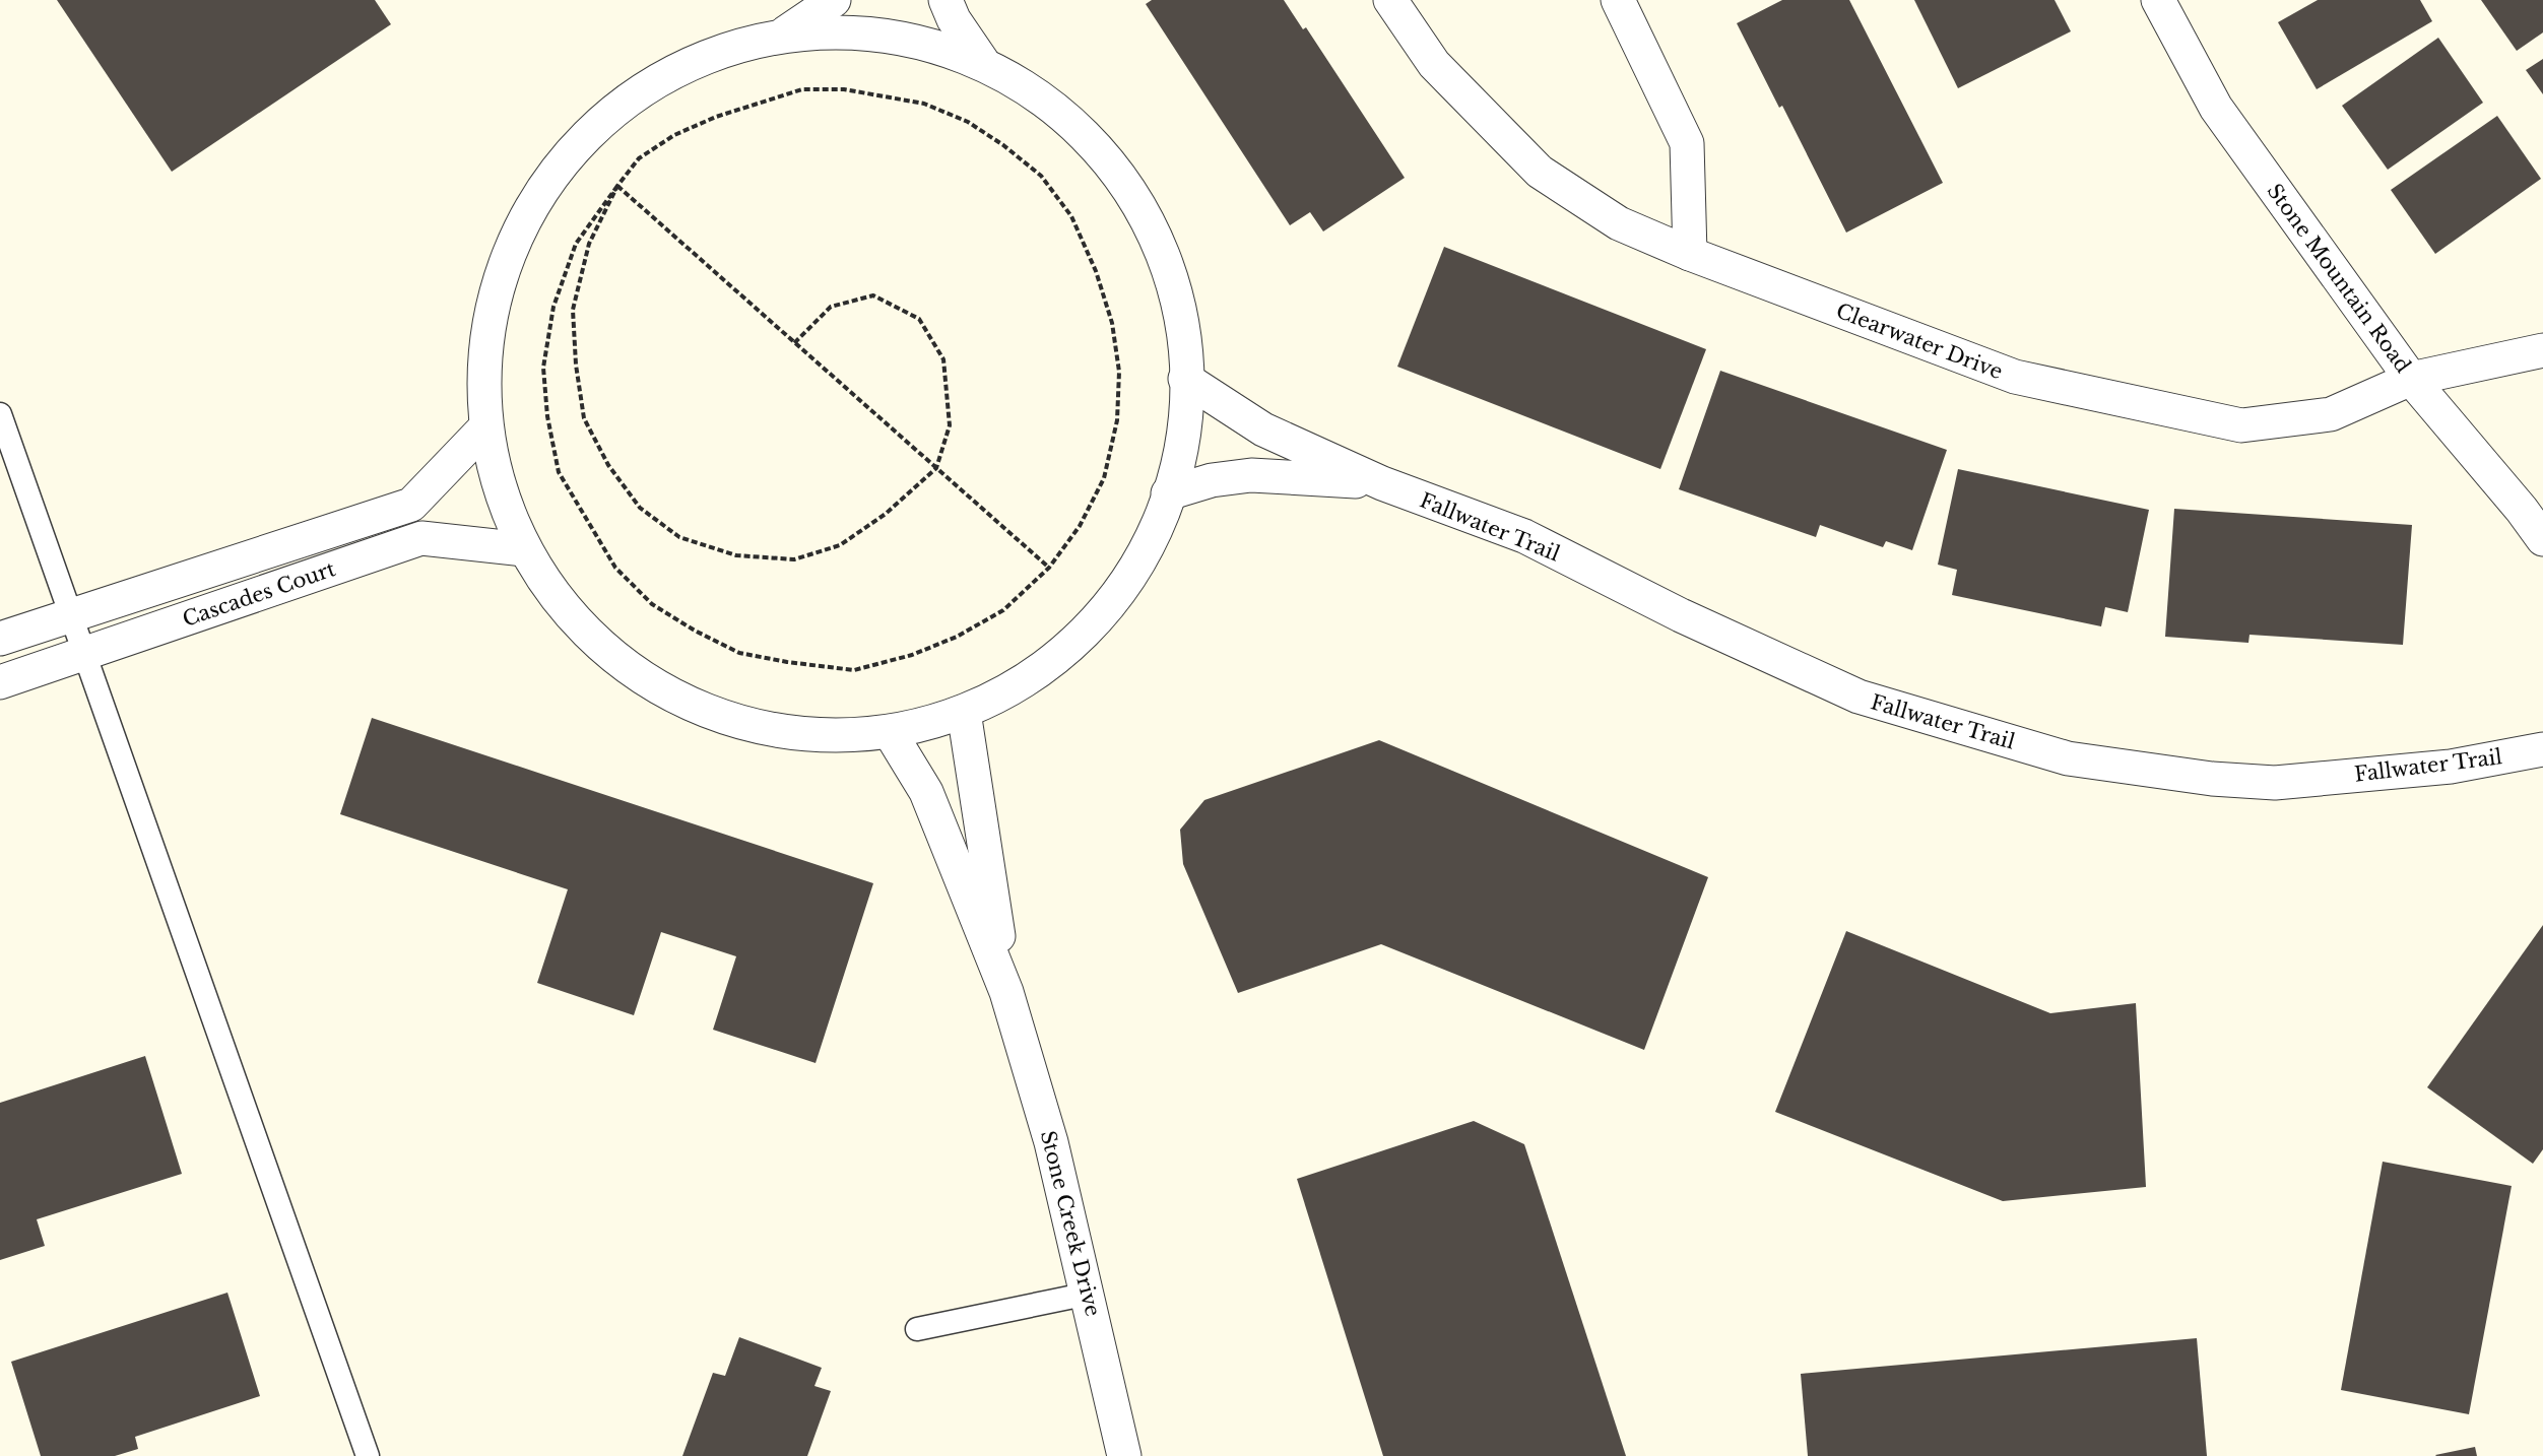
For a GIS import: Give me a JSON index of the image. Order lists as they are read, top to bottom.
{
  "streets": {
    "street": [
      "Stone Mountain Road",
      "Clearwater Drive",
      "Fallwater Trail",
      "Cascades Court",
      "Stone Creek Drive"
    ]
  },
  "crossings": [
    ["Stone Mountain Road", "Clearwater Drive"]
  ]
}
